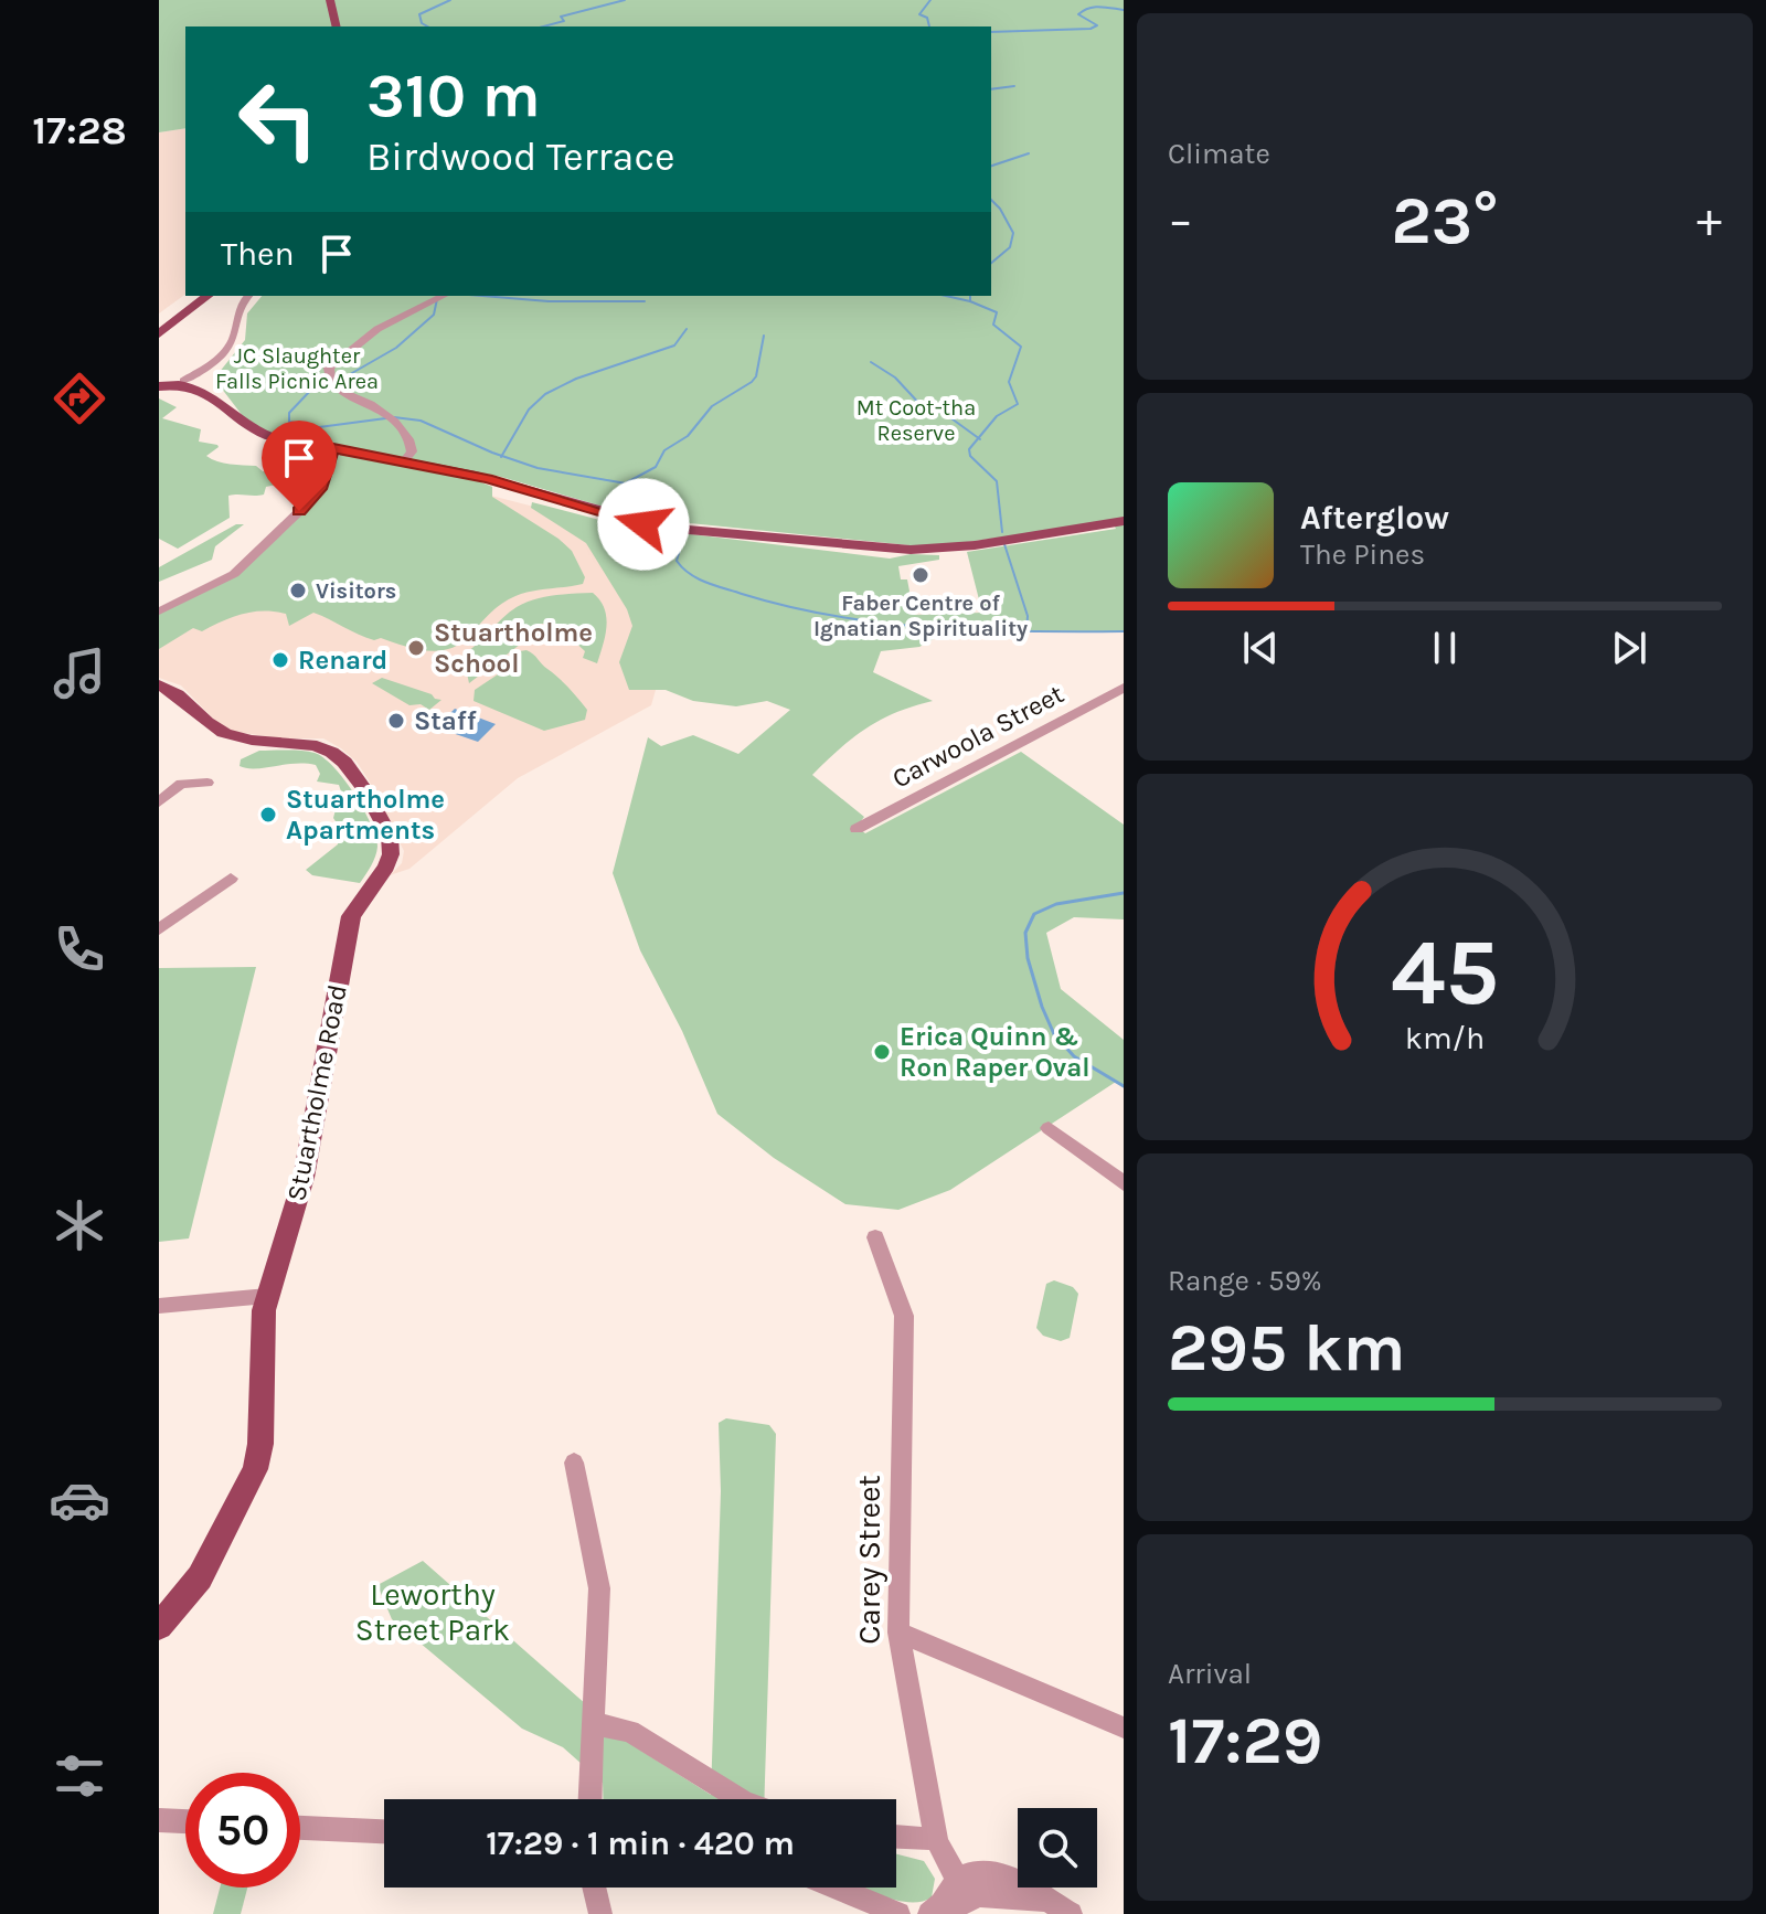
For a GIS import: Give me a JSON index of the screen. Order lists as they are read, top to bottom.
{
  "streets": {
    "main road": ["Stuartholme Road"],
    "street": ["Carwoola Street", "Carey Street"]
  },
  "parks": ["JC Slaughter Falls Picnic Area", "Mt Coot-tha Reserve", "Leworthy Street Park"],
  "places": [
    "Faber Centre of Ignatian Spirituality",
    "Visitors",
    "Stuartholme School",
    "Renard",
    "Staff",
    "Stuartholme Apartments",
    "Erica Quinn & Ron Raper Oval"
  ],
  "page": {
    "tabs": "17:28",
    "tile": [
      "Climate",
      ["Range · 59%", "295 km"],
      ["Arrival", "17:29"]
    ],
    "turn": ["310 m", "Birdwood Terrace"],
    "heat": ["−", "23°", "+"],
    "then": "Then",
    "song": ["Afterglow", "The Pines"],
    "limit": "50",
    "trip": "17:29 · 1 min · 420 m",
    "gauge": ["45", "km/h"]
  }
}
